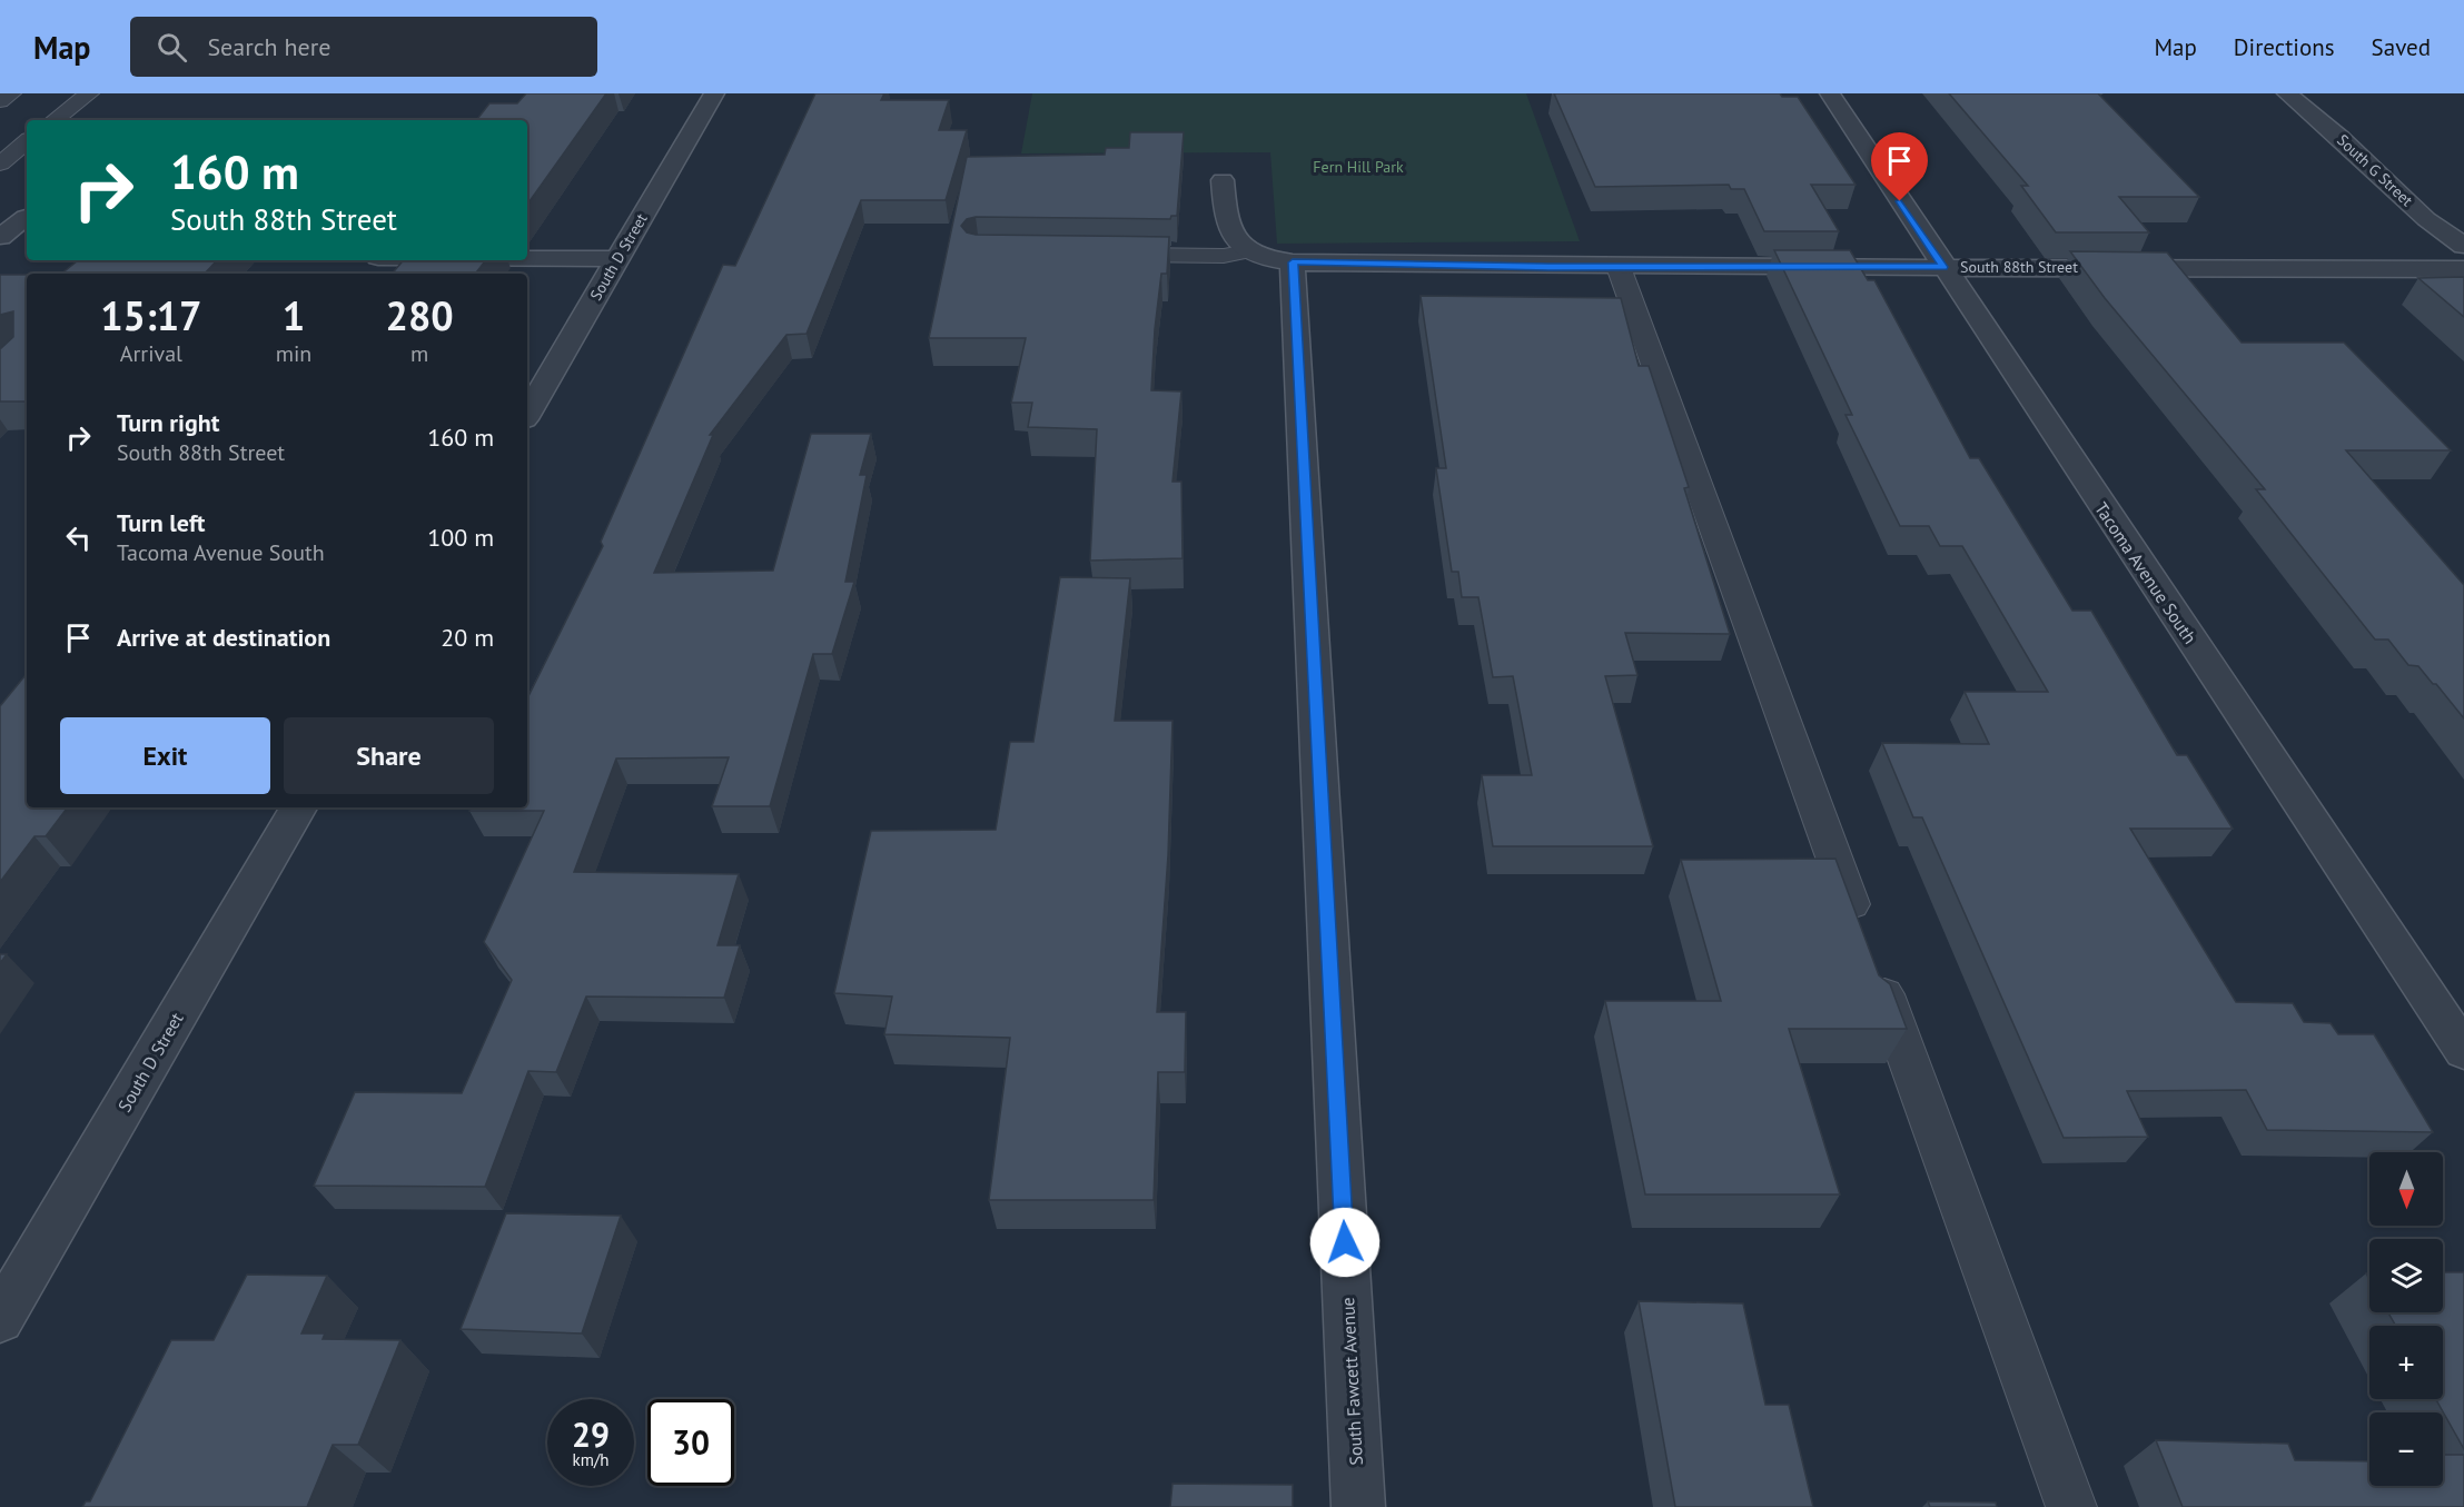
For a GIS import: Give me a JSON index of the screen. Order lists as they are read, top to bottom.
{
  "streets": {
    "street": [
      "South G Street",
      "South D Street",
      "South 88th Street",
      "Tacoma Avenue South",
      "South Fawcett Avenue"
    ]
  },
  "crossings": [
    ["South 88th Street", "Tacoma Avenue South"],
    ["South 88th Street", "South Fawcett Avenue"]
  ],
  "parks": ["Fern Hill Park"],
  "north": "bottom",
  "page": {
    "header": "Map",
    "search": "Search here",
    "nav": ["Map", "Directions", "Saved"],
    "turn": ["160 m", "South 88th Street"],
    "eta": [
      "15:17",
      "Arrival",
      "1",
      "min",
      "280",
      "m"
    ],
    "list": [
      {
        "name": "Turn right",
        "note": "South 88th Street",
        "value": "160 m"
      },
      {
        "name": "Turn left",
        "note": "Tacoma Avenue South",
        "value": "100 m"
      },
      {
        "name": "Arrive at destination",
        "value": "20 m"
      }
    ],
    "buttons": ["Exit", "Share"],
    "map_buttons": ["+", "−"],
    "speed": "29 km/h",
    "limit": "30"
  }
}
